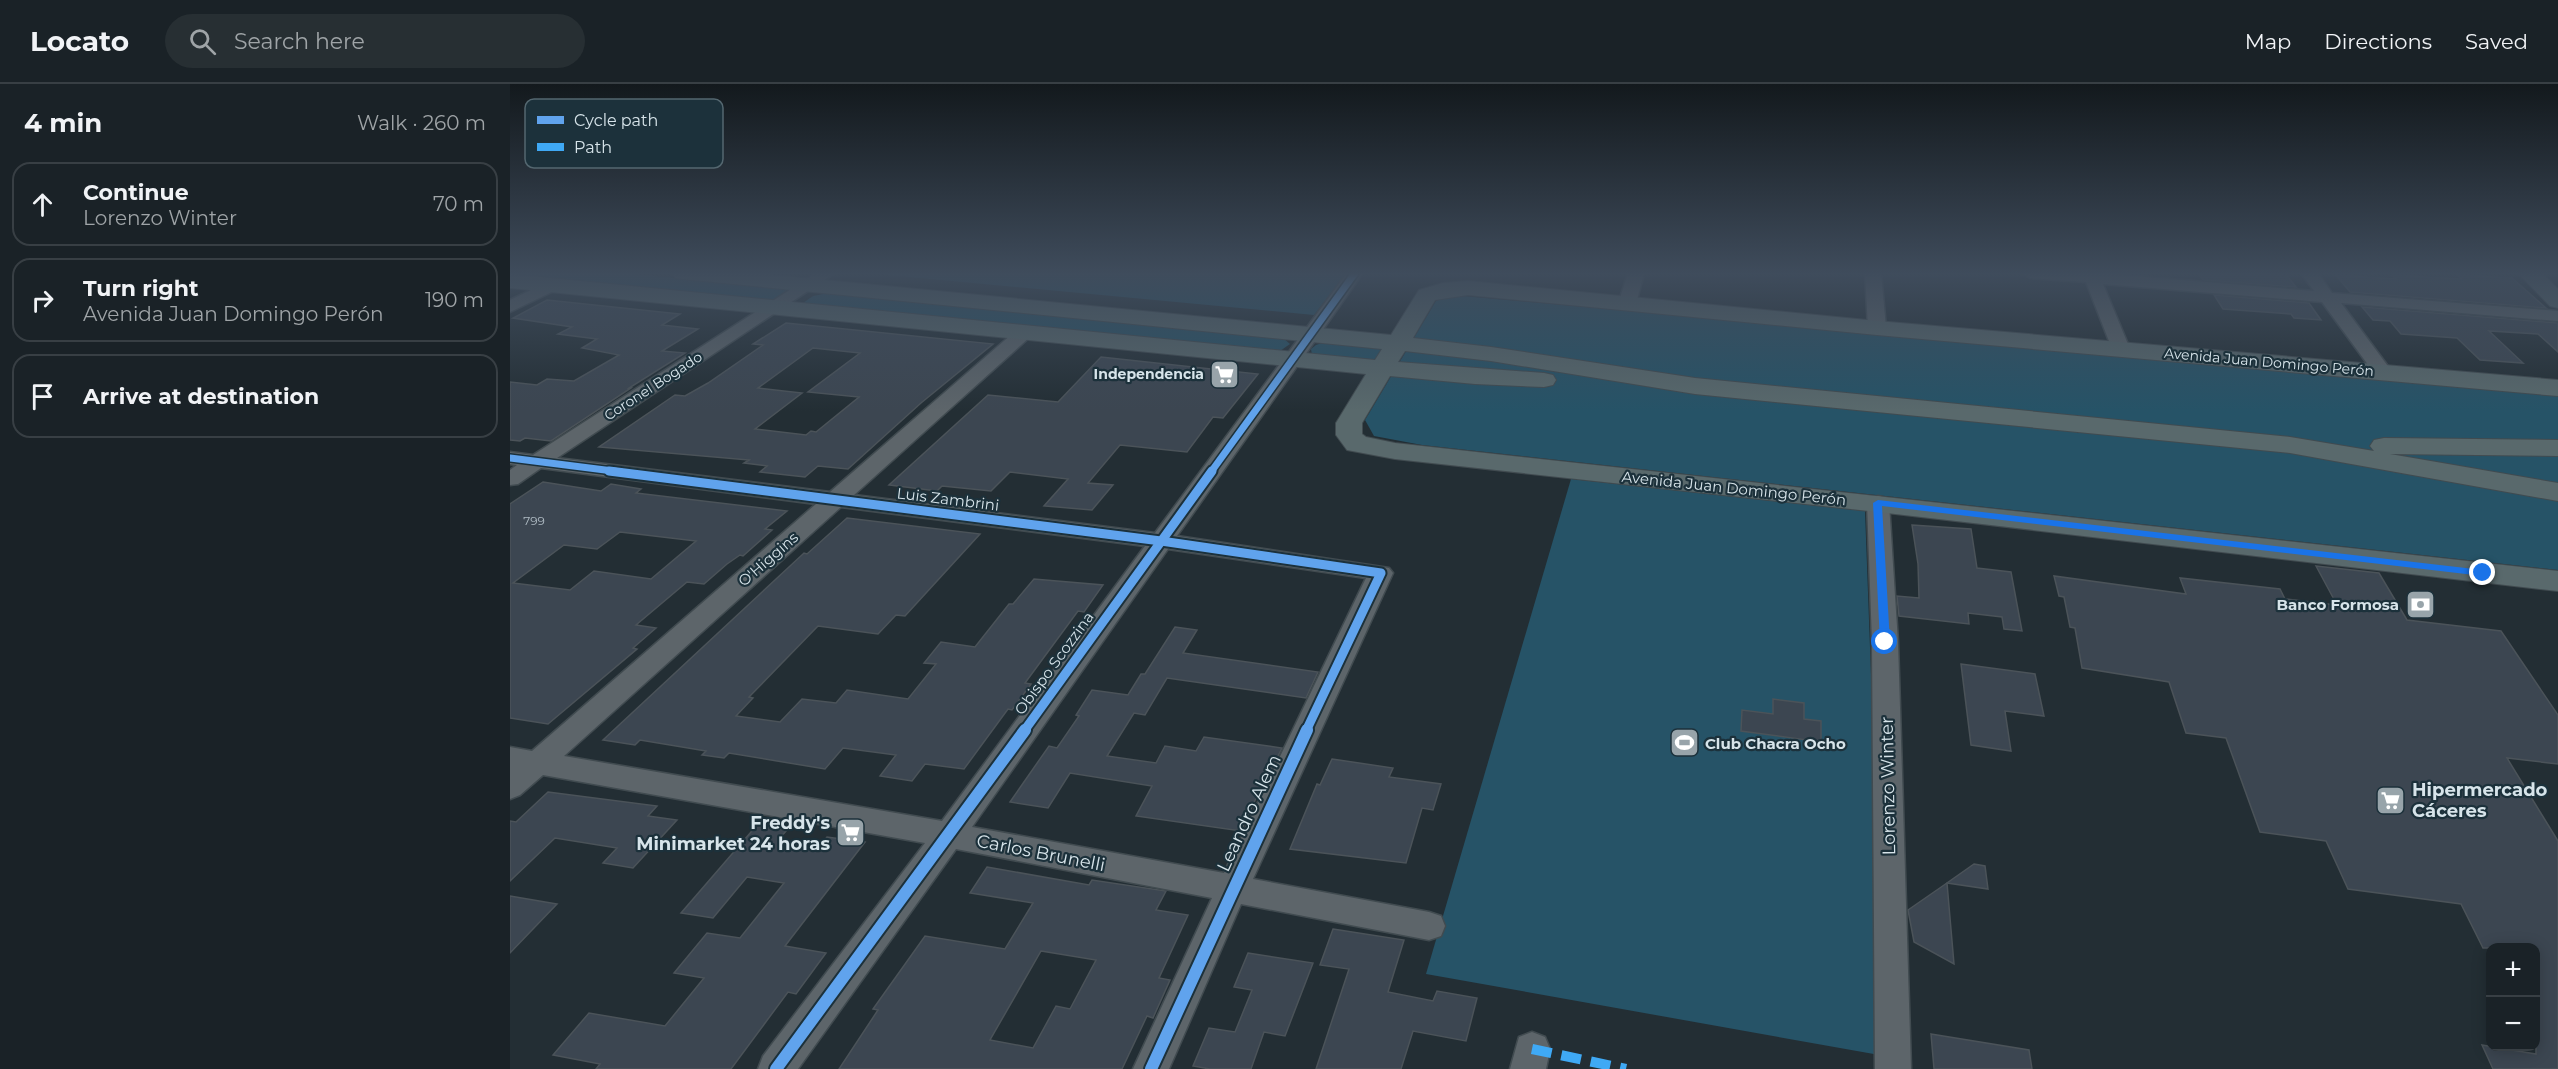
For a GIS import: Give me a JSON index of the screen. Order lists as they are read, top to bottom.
{
  "streets": {
    "main road": ["Avenida Juan Domingo Perón"],
    "street": [
      "Coronel Bogado",
      "Luis Zambrini",
      "O'Higgins",
      "Obispo Scozzina",
      "Lorenzo Winter",
      "Leandro Alem",
      "Carlos Brunelli"
    ]
  },
  "crossings": [
    ["Avenida Juan Domingo Perón", "Lorenzo Winter"],
    ["Coronel Bogado", "Luis Zambrini"],
    ["Luis Zambrini", "O'Higgins"],
    ["Luis Zambrini", "Obispo Scozzina"],
    ["Luis Zambrini", "Leandro Alem"],
    ["O'Higgins", "Carlos Brunelli"],
    ["Obispo Scozzina", "Carlos Brunelli"],
    ["Leandro Alem", "Carlos Brunelli"]
  ],
  "places": {
    "supermarket": ["Independencia", "Hipermercado Cáceres", "Freddy's Minimarket 24 horas"],
    "bank": ["Banco Formosa"],
    "sports": ["Club Chacra Ocho"]
  },
  "house_numbers": ["799"],
  "legend": ["Cycle path", "Path"],
  "page": {
    "header": "Locato",
    "search": "Search here",
    "nav": ["Map", "Directions", "Saved"],
    "heading": ["4 min", "Walk · 260 m"],
    "list": [
      ["Continue", "Lorenzo Winter", "70 m"],
      ["Turn right", "Avenida Juan Domingo Perón", "190 m"],
      "Arrive at destination"
    ],
    "map_buttons": ["+", "−"]
  }
}
